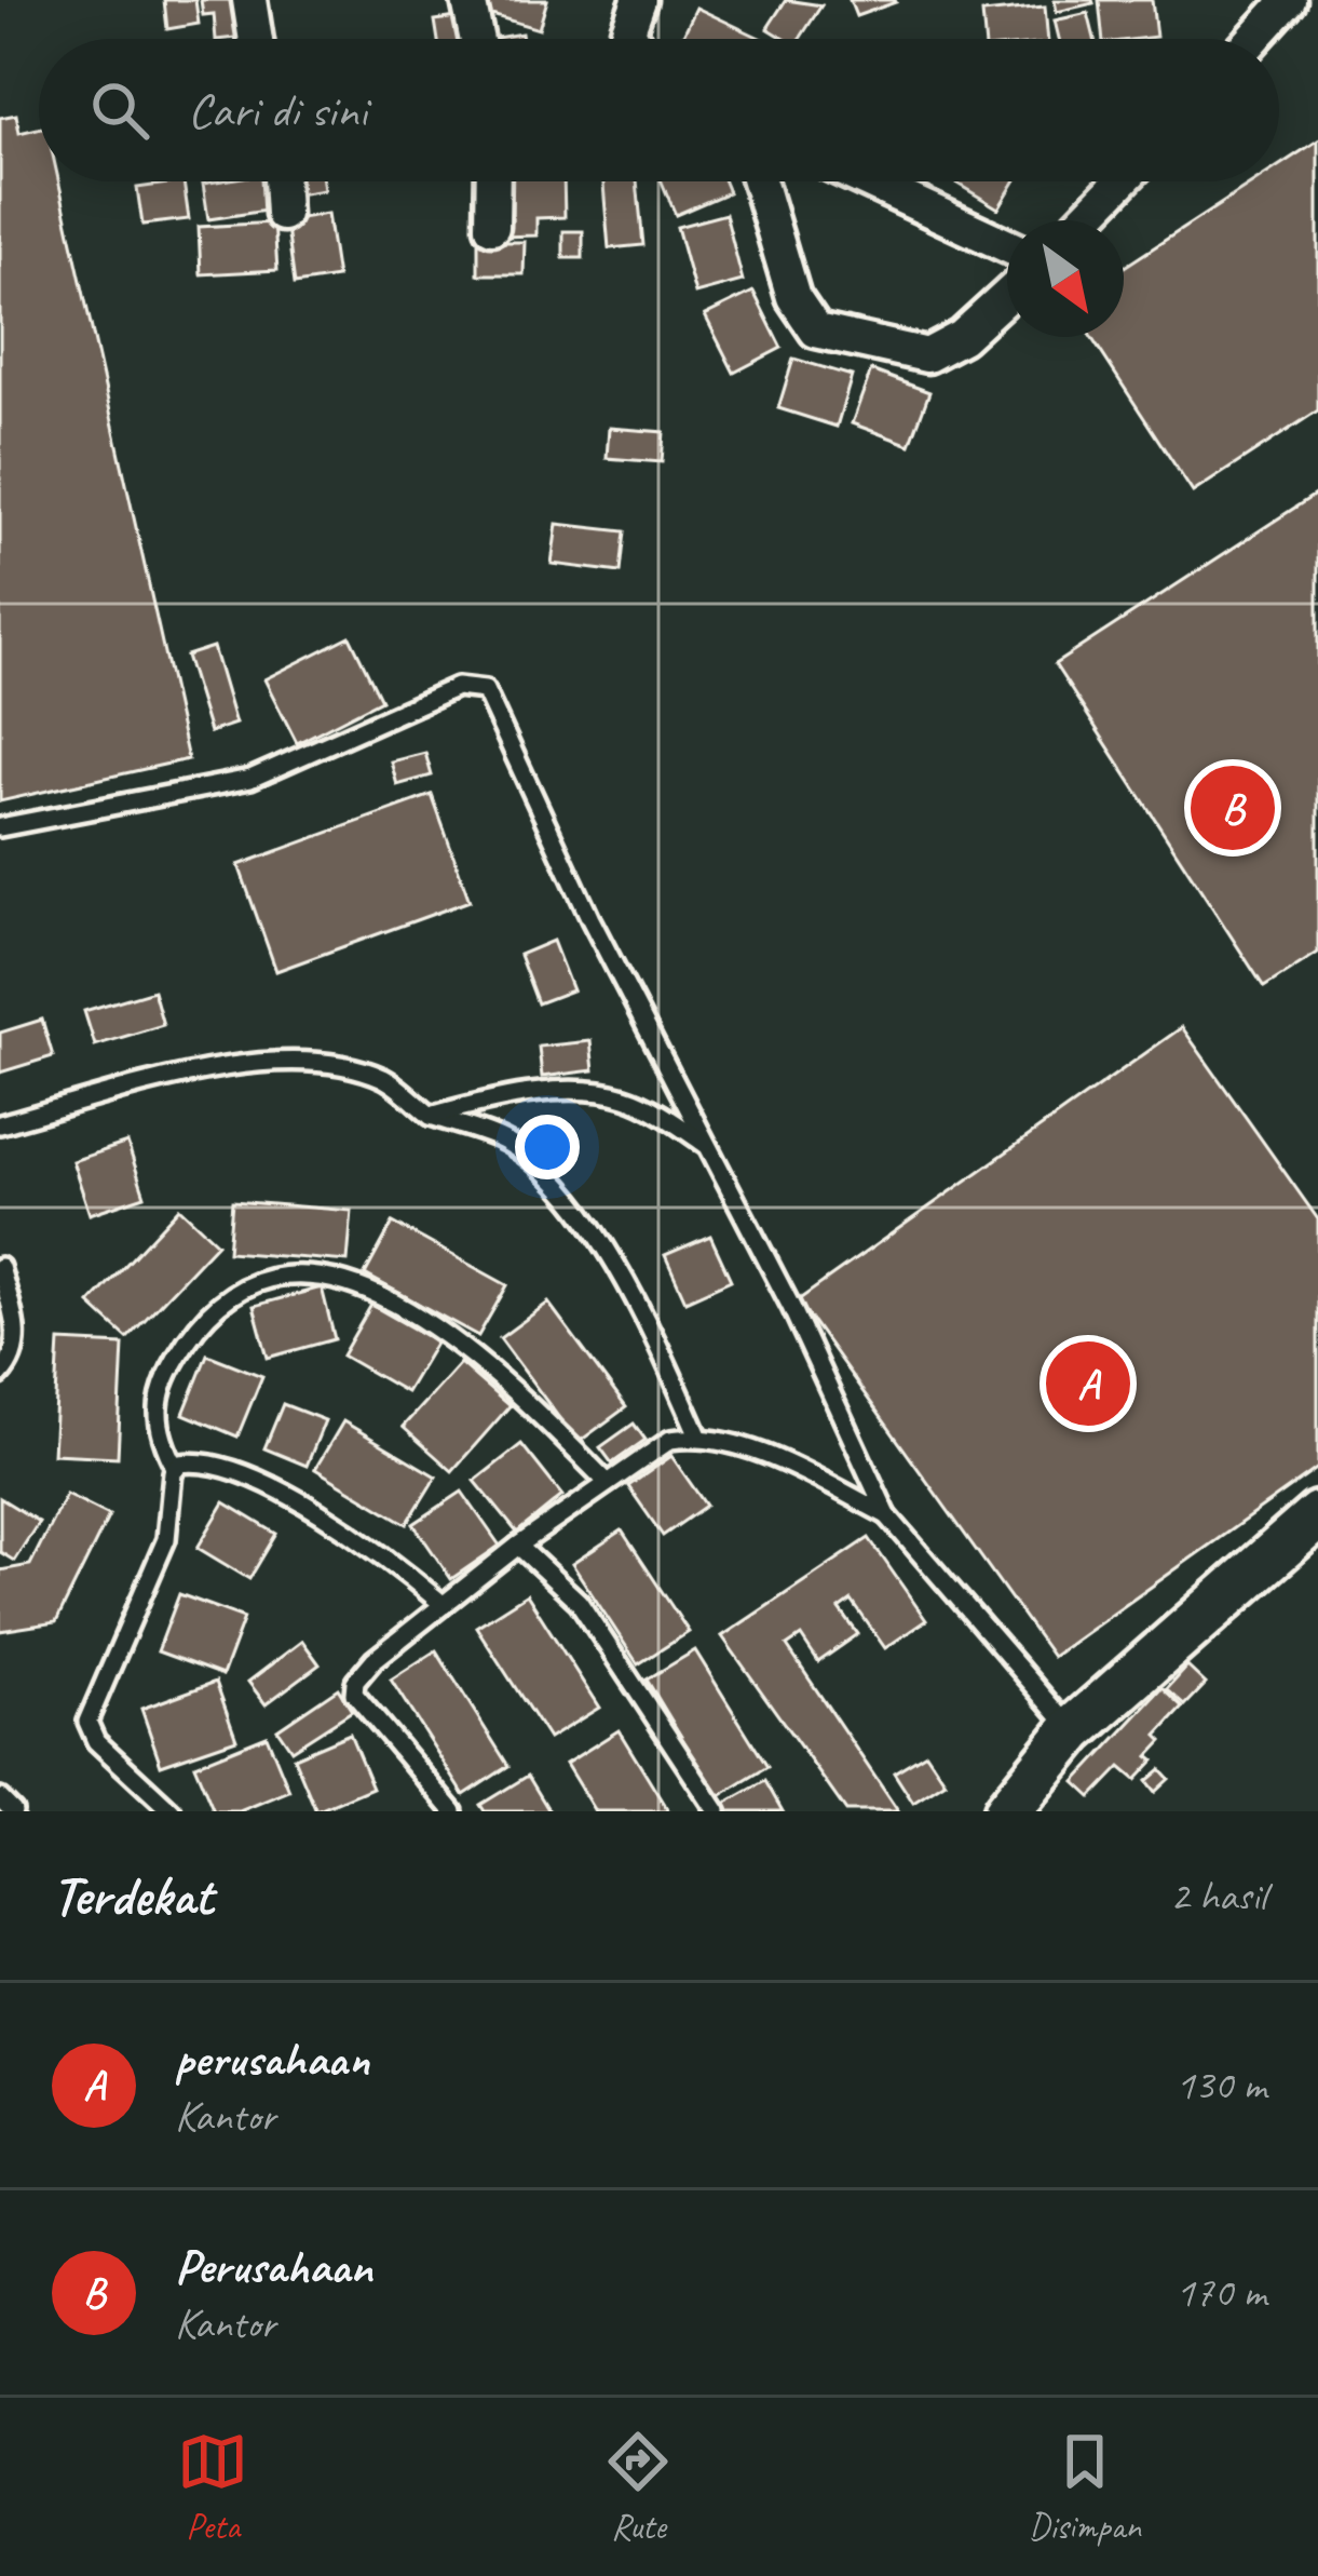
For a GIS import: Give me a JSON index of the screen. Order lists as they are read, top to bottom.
{
  "north": "bottom right",
  "page": {
    "search": "Cari di sini",
    "pins": ["B", "A"],
    "heading": ["Terdekat", "2 hasil"],
    "list": [
      {
        "mark": "A",
        "name": "perusahaan",
        "note": "Kantor",
        "value": "130 m"
      },
      {
        "mark": "B",
        "name": "Perusahaan",
        "note": "Kantor",
        "value": "170 m"
      }
    ],
    "nav": ["Peta", "Rute", "Disimpan"]
  }
}
